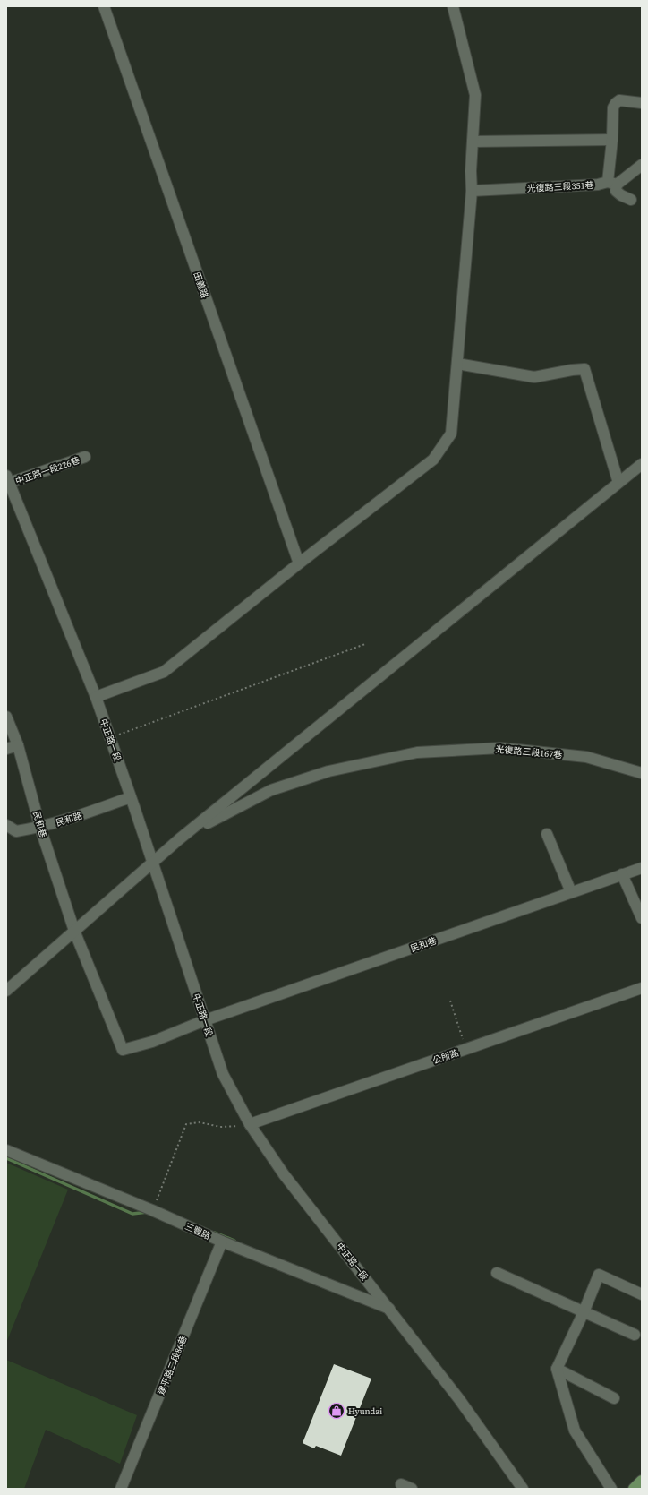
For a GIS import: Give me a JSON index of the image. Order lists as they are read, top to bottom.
{
  "streets": {
    "street": [
      "光復路三段351巷",
      "田義路",
      "中正路一段226巷",
      "中正路一段",
      "光復路三段167巷",
      "民和路",
      "民和巷",
      "公所路",
      "三豐路",
      "建平路二段86巷"
    ]
  },
  "crossings": [
    ["中正路一段226巷", "中正路一段"],
    ["中正路一段", "民和路"],
    ["中正路一段", "民和巷"],
    ["中正路一段", "公所路"],
    ["中正路一段", "三豐路"],
    ["民和路", "民和巷"],
    ["三豐路", "建平路二段86巷"]
  ],
  "places": {
    "shop": ["Hyundai"]
  }
}
